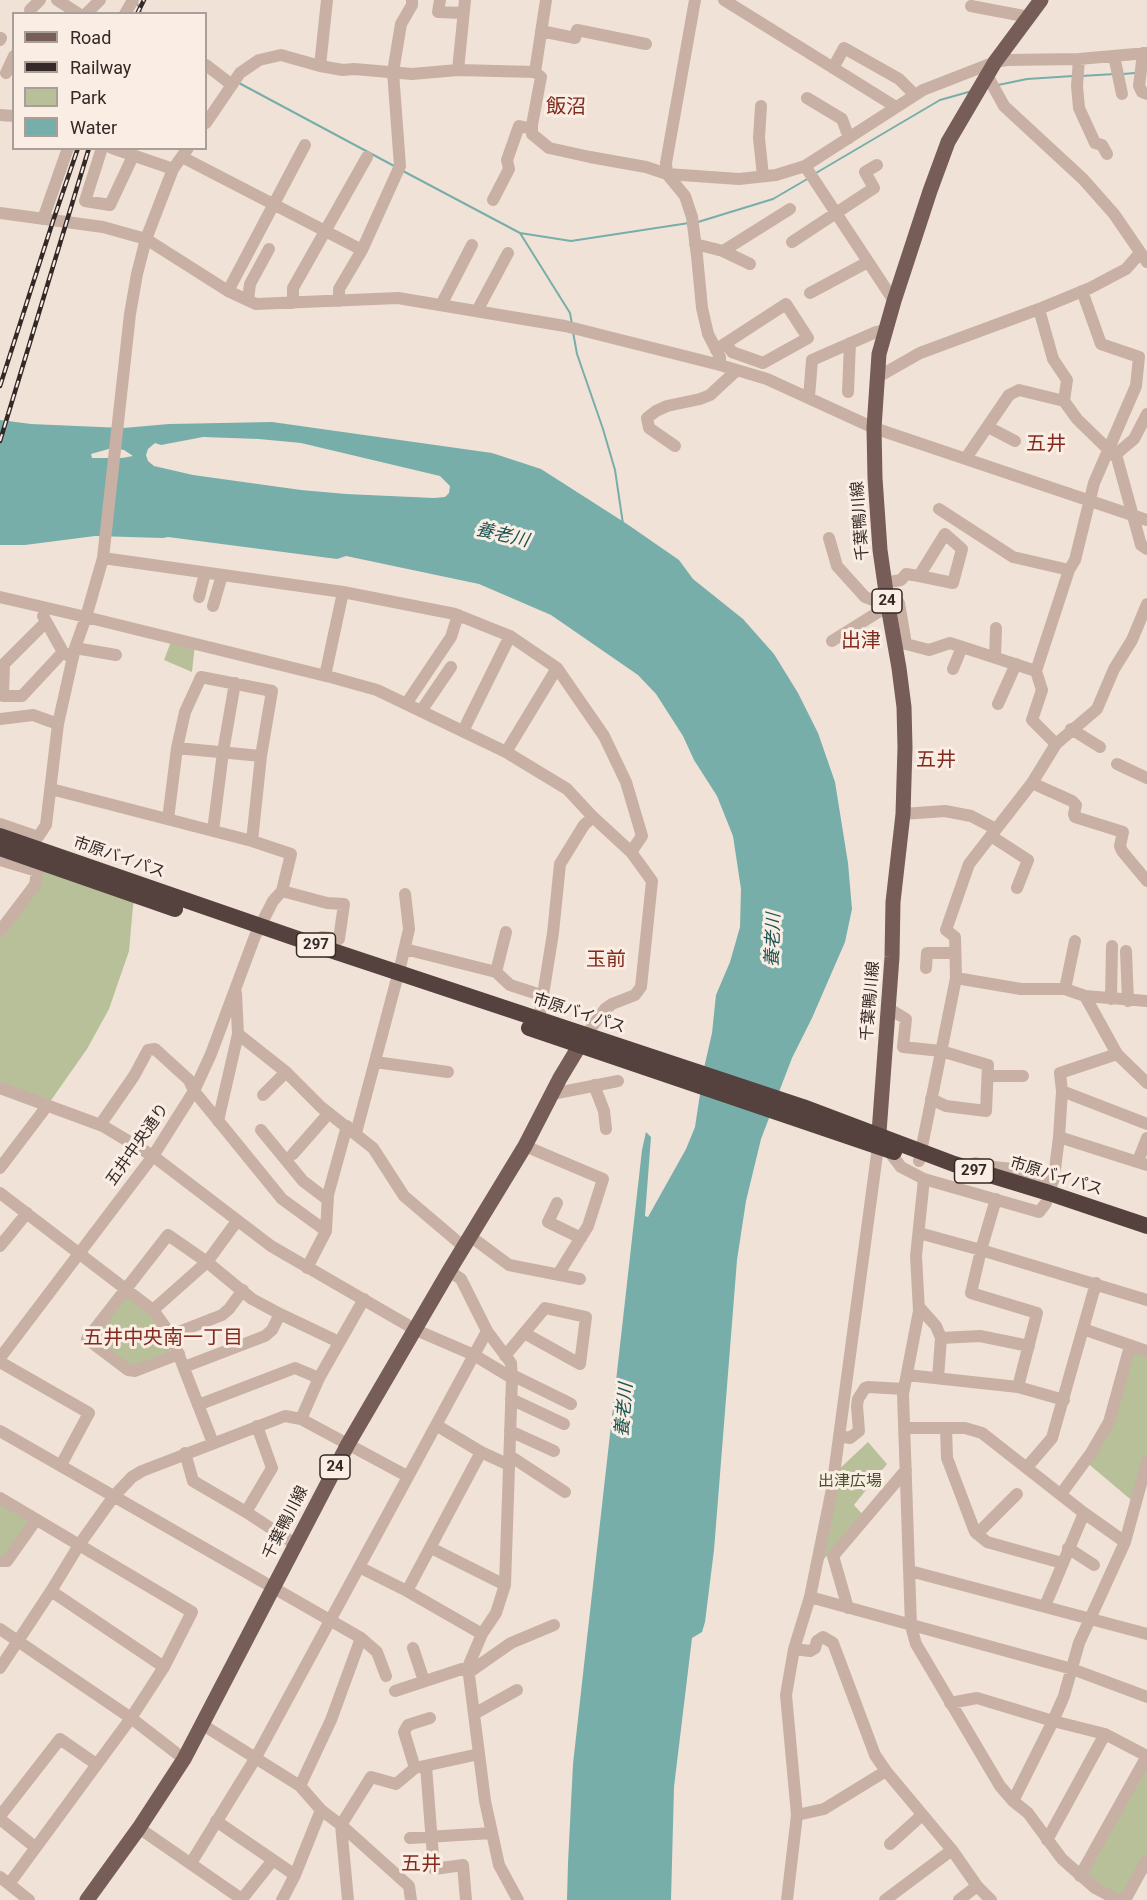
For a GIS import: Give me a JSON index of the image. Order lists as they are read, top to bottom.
{
  "streets": {
    "highway": ["市原バイパス", "297"],
    "main road": ["千葉鴨川線", "24"],
    "street": ["五井中央通り"]
  },
  "crossings": [
    ["千葉鴨川線", "市原バイパス"],
    ["市原バイパス", "五井中央通り"]
  ],
  "districts": [
    "飯沼",
    "五井",
    "出津",
    "五井",
    "玉前",
    "五井中央南一丁目",
    "五井"
  ],
  "water": ["養老川"],
  "parks": ["出津広場"],
  "legend": [
    "Road",
    "Railway",
    "Park",
    "Water"
  ]
}
